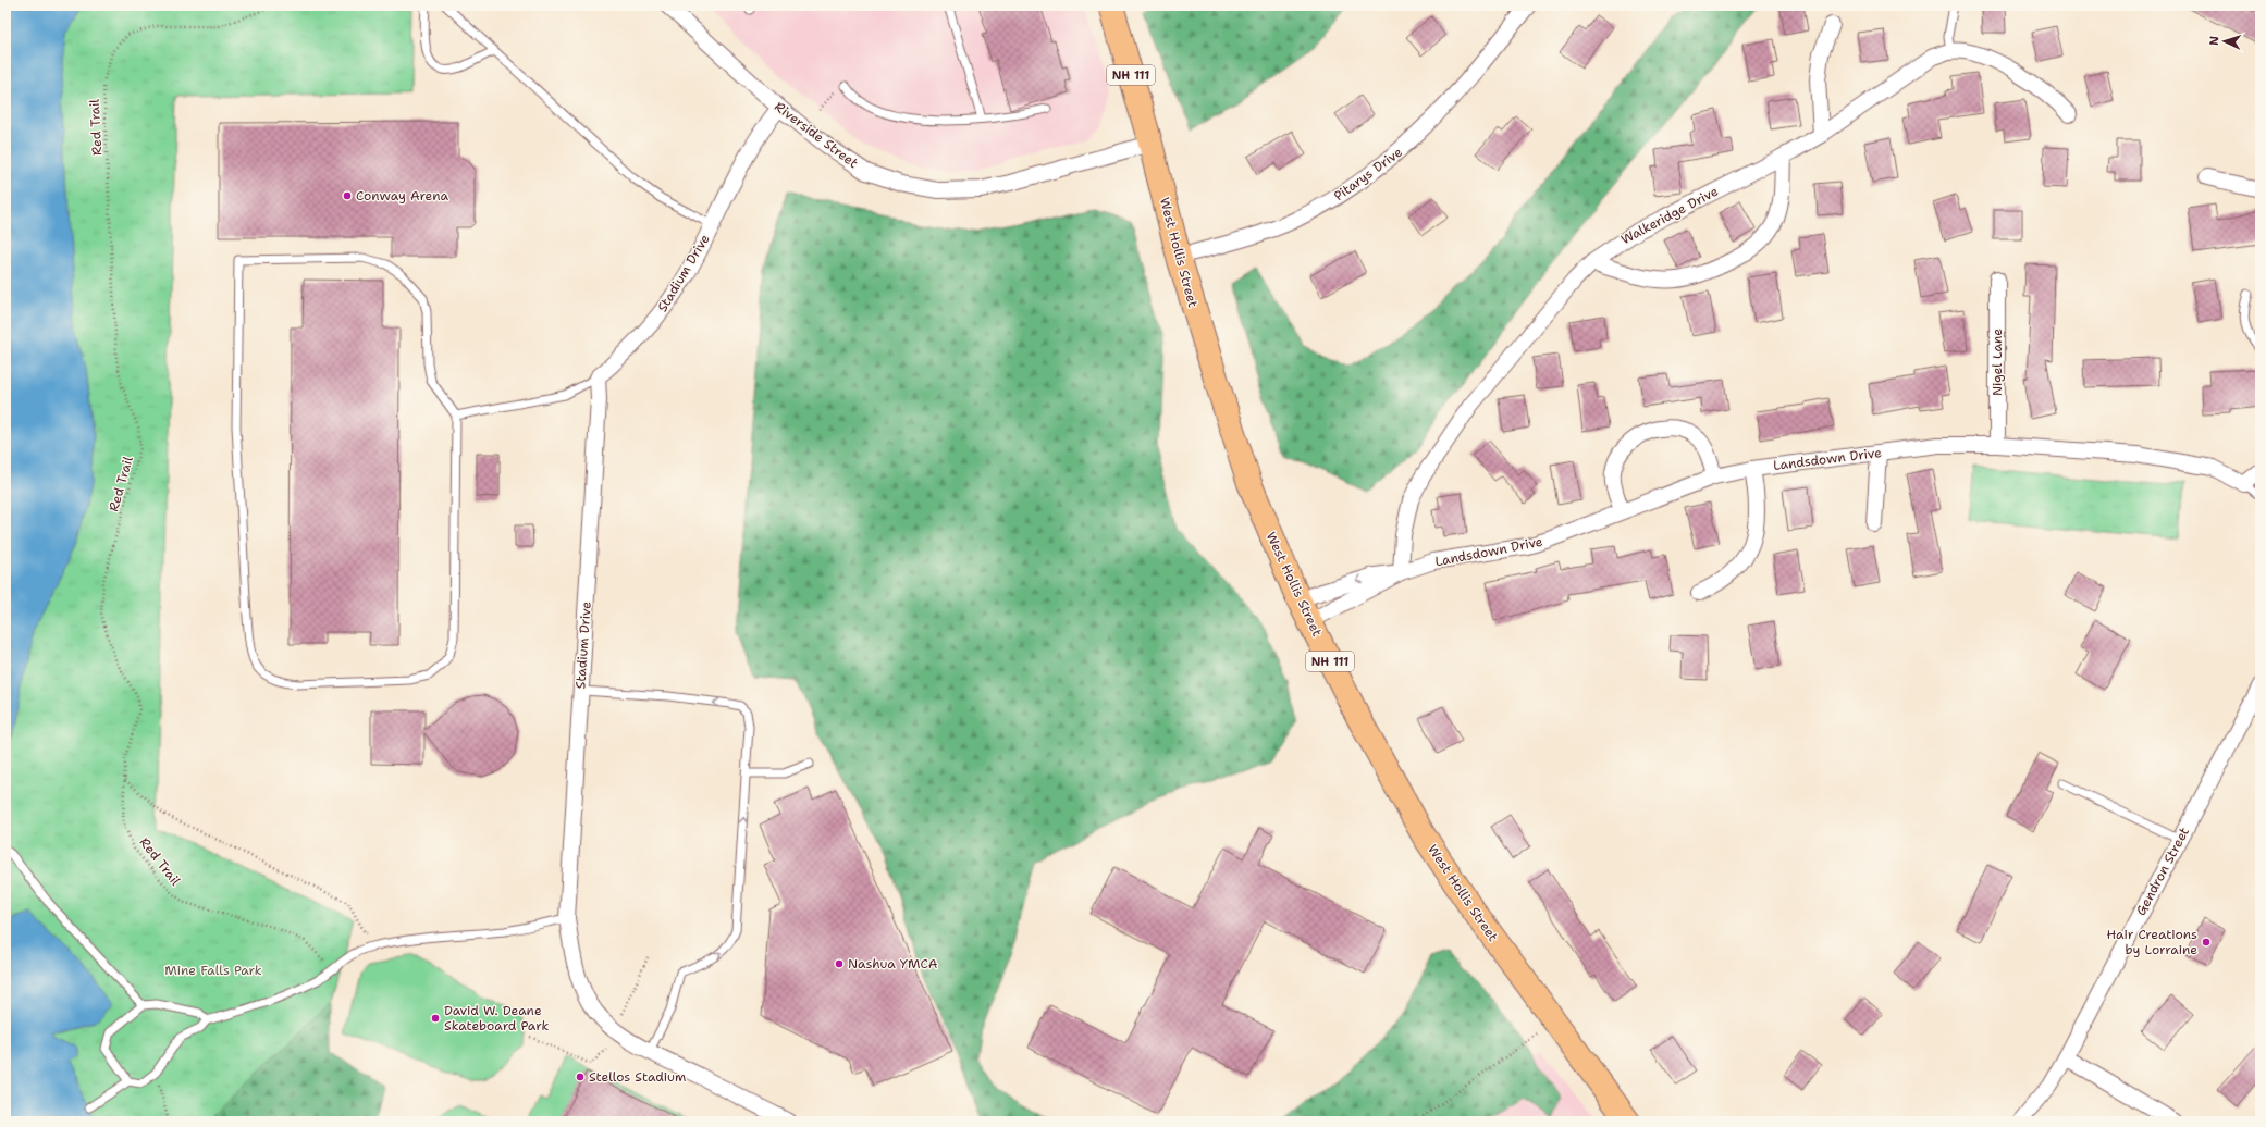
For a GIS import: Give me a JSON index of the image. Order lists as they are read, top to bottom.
{
  "streets": {
    "main road": ["NH 111", "West Hollis Street"],
    "street": [
      "Riverside Street",
      "Pitarys Drive",
      "Walkeridge Drive",
      "Stadium Drive",
      "Nigel Lane",
      "Landsdown Drive",
      "Gendron Street"
    ],
    "path": ["Red Trail"]
  },
  "crossings": [
    ["Riverside Street", "West Hollis Street"],
    ["Riverside Street", "Stadium Drive"],
    ["Pitarys Drive", "West Hollis Street"],
    ["Walkeridge Drive", "Landsdown Drive"],
    ["West Hollis Street", "Landsdown Drive"],
    ["Nigel Lane", "Landsdown Drive"]
  ],
  "parks": ["Mine Falls Park"],
  "places": [
    "Conway Arena",
    "Hair Creations by Lorraine",
    "Nashua YMCA",
    "David W. Deane Skateboard Park",
    "Stellos Stadium"
  ],
  "north": "left"
}
